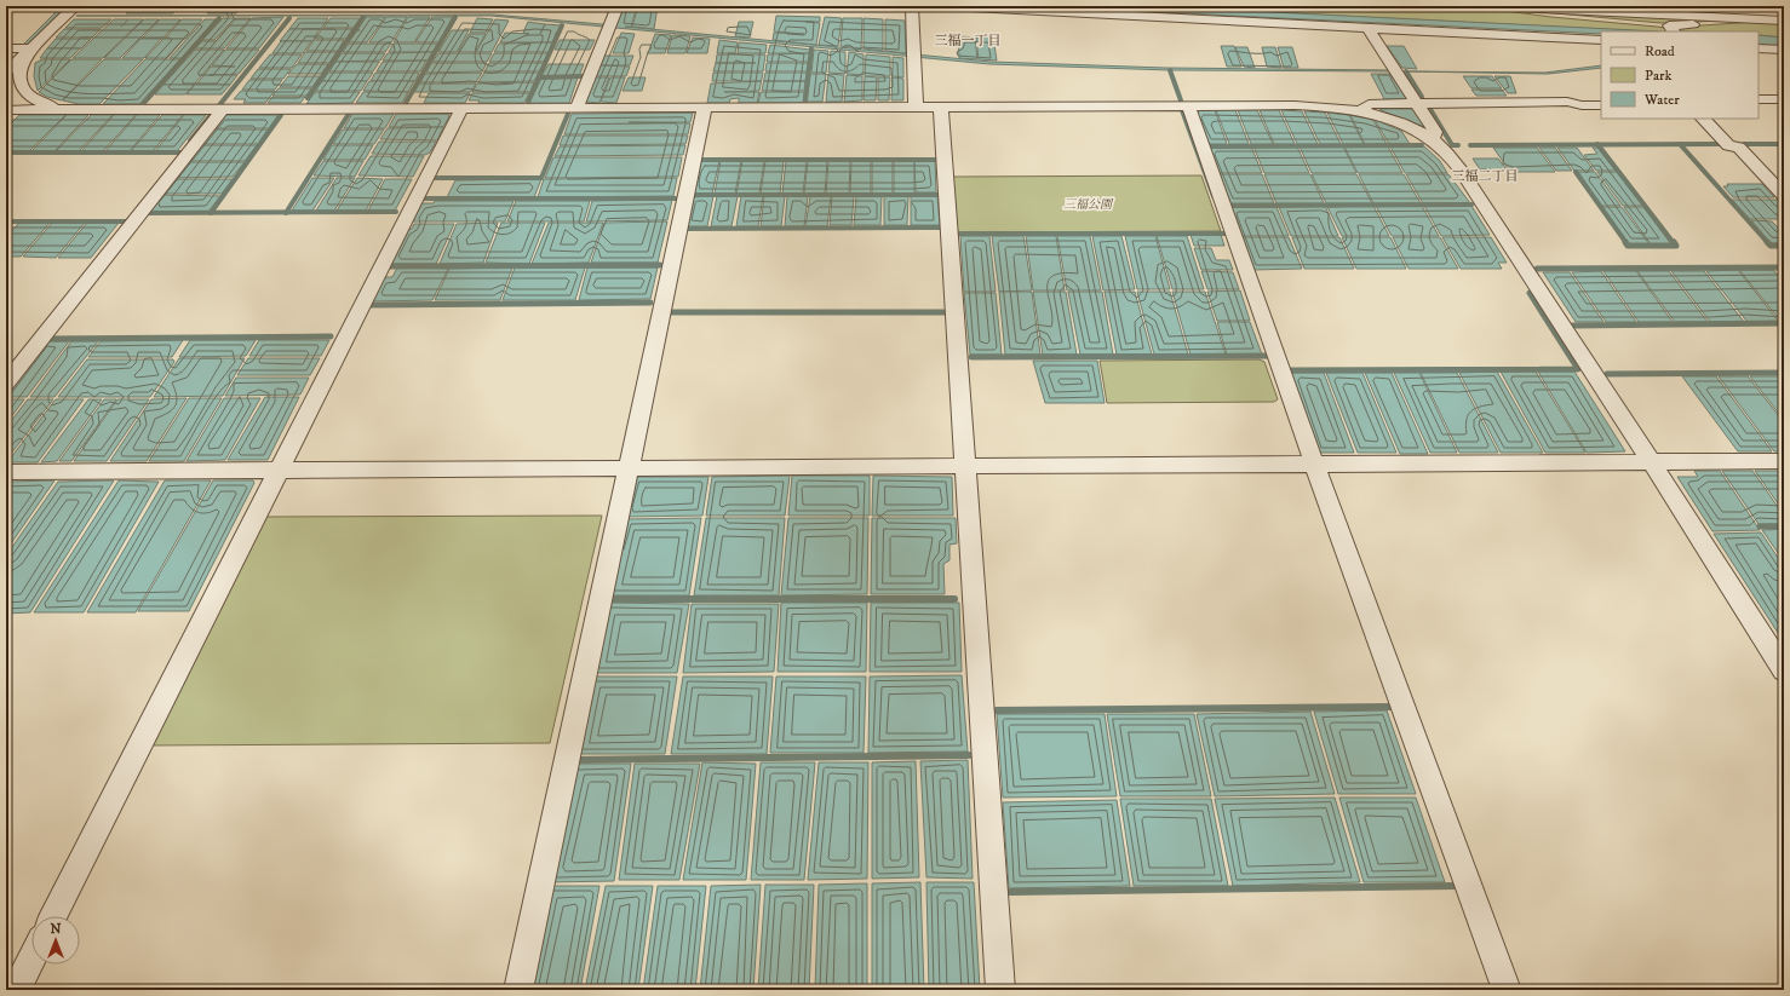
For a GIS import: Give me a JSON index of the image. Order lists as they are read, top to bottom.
{
  "districts": ["三福一丁目", "三福二丁目"],
  "parks": ["三福公園"],
  "legend": ["Road", "Park", "Water"],
  "north": "top"
}
